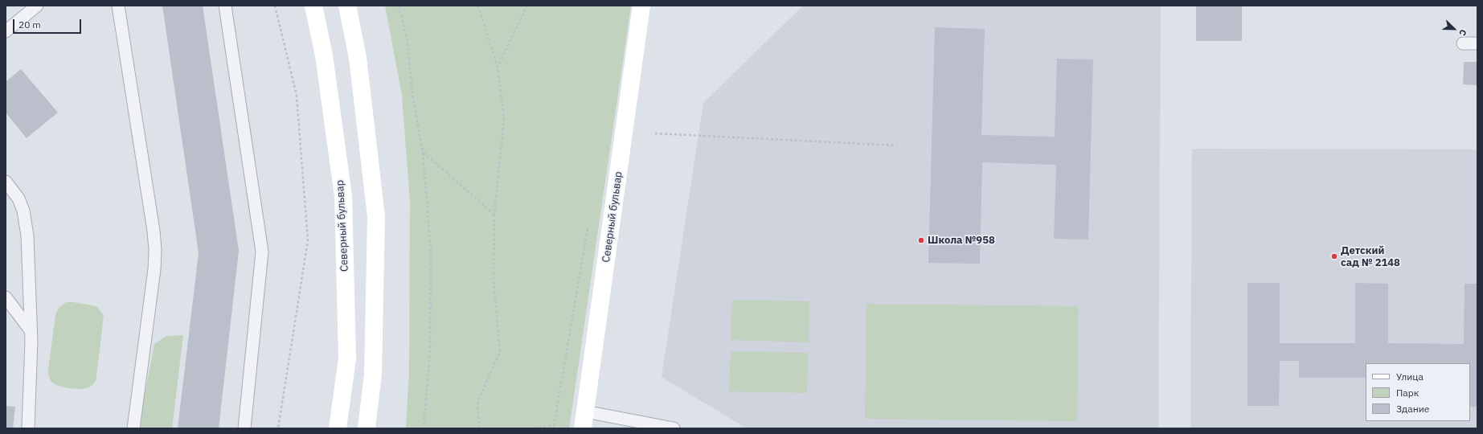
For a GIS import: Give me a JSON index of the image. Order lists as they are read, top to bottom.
{
  "streets": {
    "main road": ["Северный бульвар"]
  },
  "places": ["Школа №958", "Детский сад № 2148"],
  "legend": ["Улица", "Парк", "Здание"],
  "scale_bar": "20 m",
  "north": "bottom right"
}
